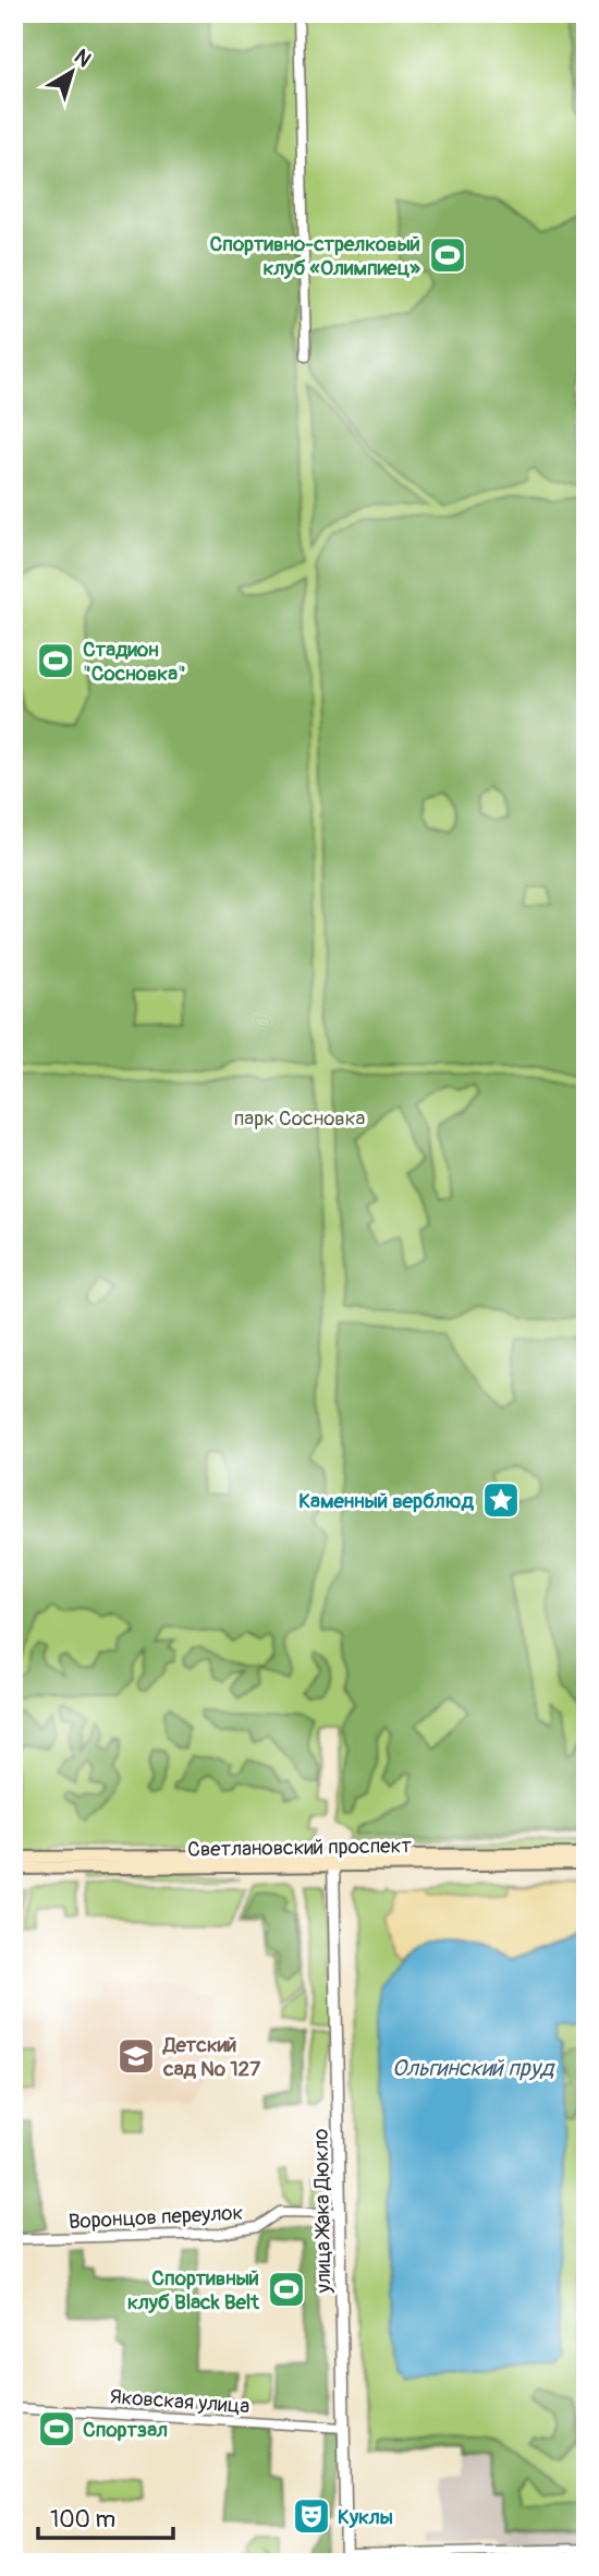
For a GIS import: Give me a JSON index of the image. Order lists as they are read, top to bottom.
{
  "streets": {
    "main road": ["Светлановский проспект"],
    "street": ["улица Жака Дюкло", "Воронцов переулок", "Яковская улица"]
  },
  "crossings": [
    ["Светлановский проспект", "улица Жака Дюкло"],
    ["улица Жака Дюкло", "Воронцов переулок"],
    ["улица Жака Дюкло", "Яковская улица"]
  ],
  "water": ["Ольгинский пруд"],
  "parks": ["парк Сосновка"],
  "places": {
    "sports": [
      "Спортивно-стрелковый клуб «Олимпиец»",
      "Стадион \"Сосновка\"",
      "Спортивный клуб Black Belt",
      "Спортзал"
    ],
    "place": ["Каменный верблюд"],
    "school or university": ["Детский сад № 127"],
    "theatre": ["Куклы"]
  },
  "scale_bar": "100 m",
  "north": "top right"
}
